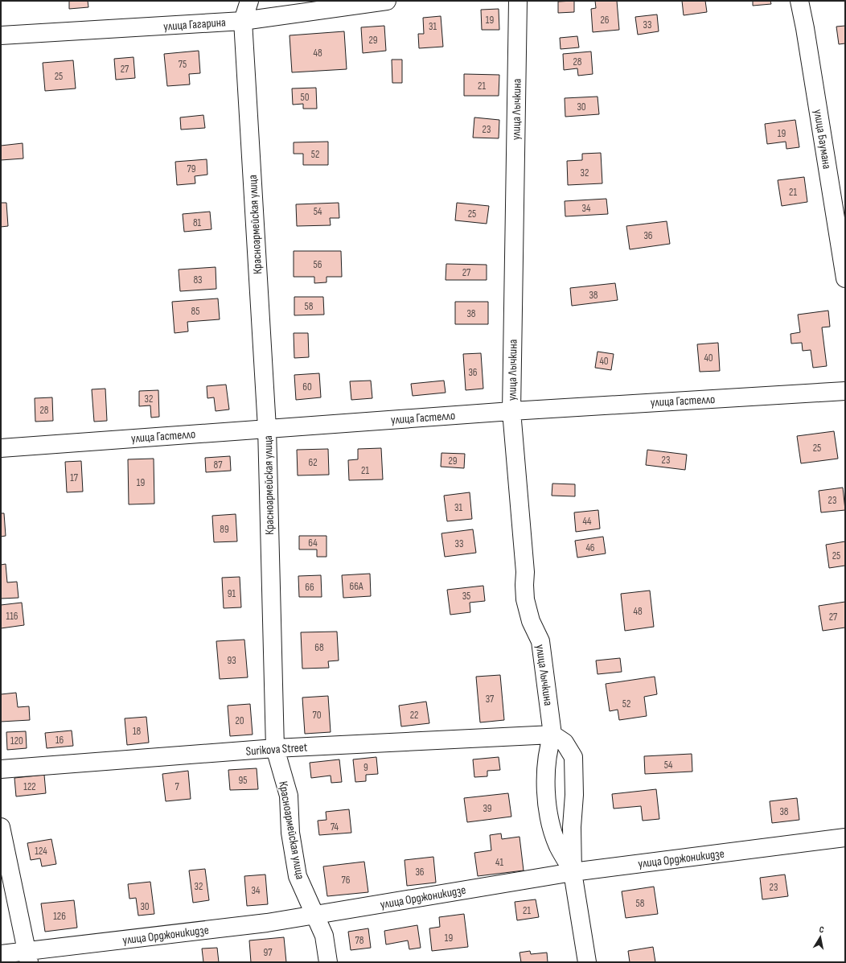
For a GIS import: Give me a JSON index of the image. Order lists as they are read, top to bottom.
{
  "streets": {
    "street": [
      "улица Гагарина",
      "улица Лычкина",
      "улица Баумана",
      "Красноармейская улица",
      "улица Гастелло",
      "Surikova Street",
      "улица Орджоникидзе"
    ]
  },
  "crossings": [
    ["улица Гагарина", "Красноармейская улица"],
    ["улица Лычкина", "улица Гастелло"],
    ["улица Лычкина", "Surikova Street"],
    ["улица Лычкина", "улица Орджоникидзе"],
    ["Красноармейская улица", "улица Гастелло"],
    ["Красноармейская улица", "Surikova Street"],
    ["Красноармейская улица", "улица Орджоникидзе"]
  ],
  "house_numbers": [
    "19",
    "26",
    "33",
    "31",
    "29",
    "48",
    "28",
    "75",
    "27",
    "25",
    "21",
    "50",
    "30",
    "23",
    "19",
    "52",
    "79",
    "32",
    "21",
    "34",
    "54",
    "25",
    "81",
    "36",
    "56",
    "27",
    "83",
    "38",
    "58",
    "85",
    "38",
    "40",
    "40",
    "36",
    "60",
    "32",
    "28",
    "25",
    "23",
    "29",
    "62",
    "87",
    "21",
    "17",
    "19",
    "23",
    "31",
    "44",
    "89",
    "64",
    "33",
    "46",
    "25",
    "66А",
    "66",
    "91",
    "35",
    "48",
    "116",
    "27",
    "68",
    "93",
    "37",
    "52",
    "70",
    "22",
    "20",
    "18",
    "16",
    "120",
    "54",
    "9",
    "95",
    "122",
    "7",
    "39",
    "38",
    "74",
    "124",
    "41",
    "36",
    "76",
    "32",
    "23",
    "34",
    "58",
    "30",
    "21",
    "126",
    "19",
    "78",
    "97"
  ],
  "north": "top"
}
